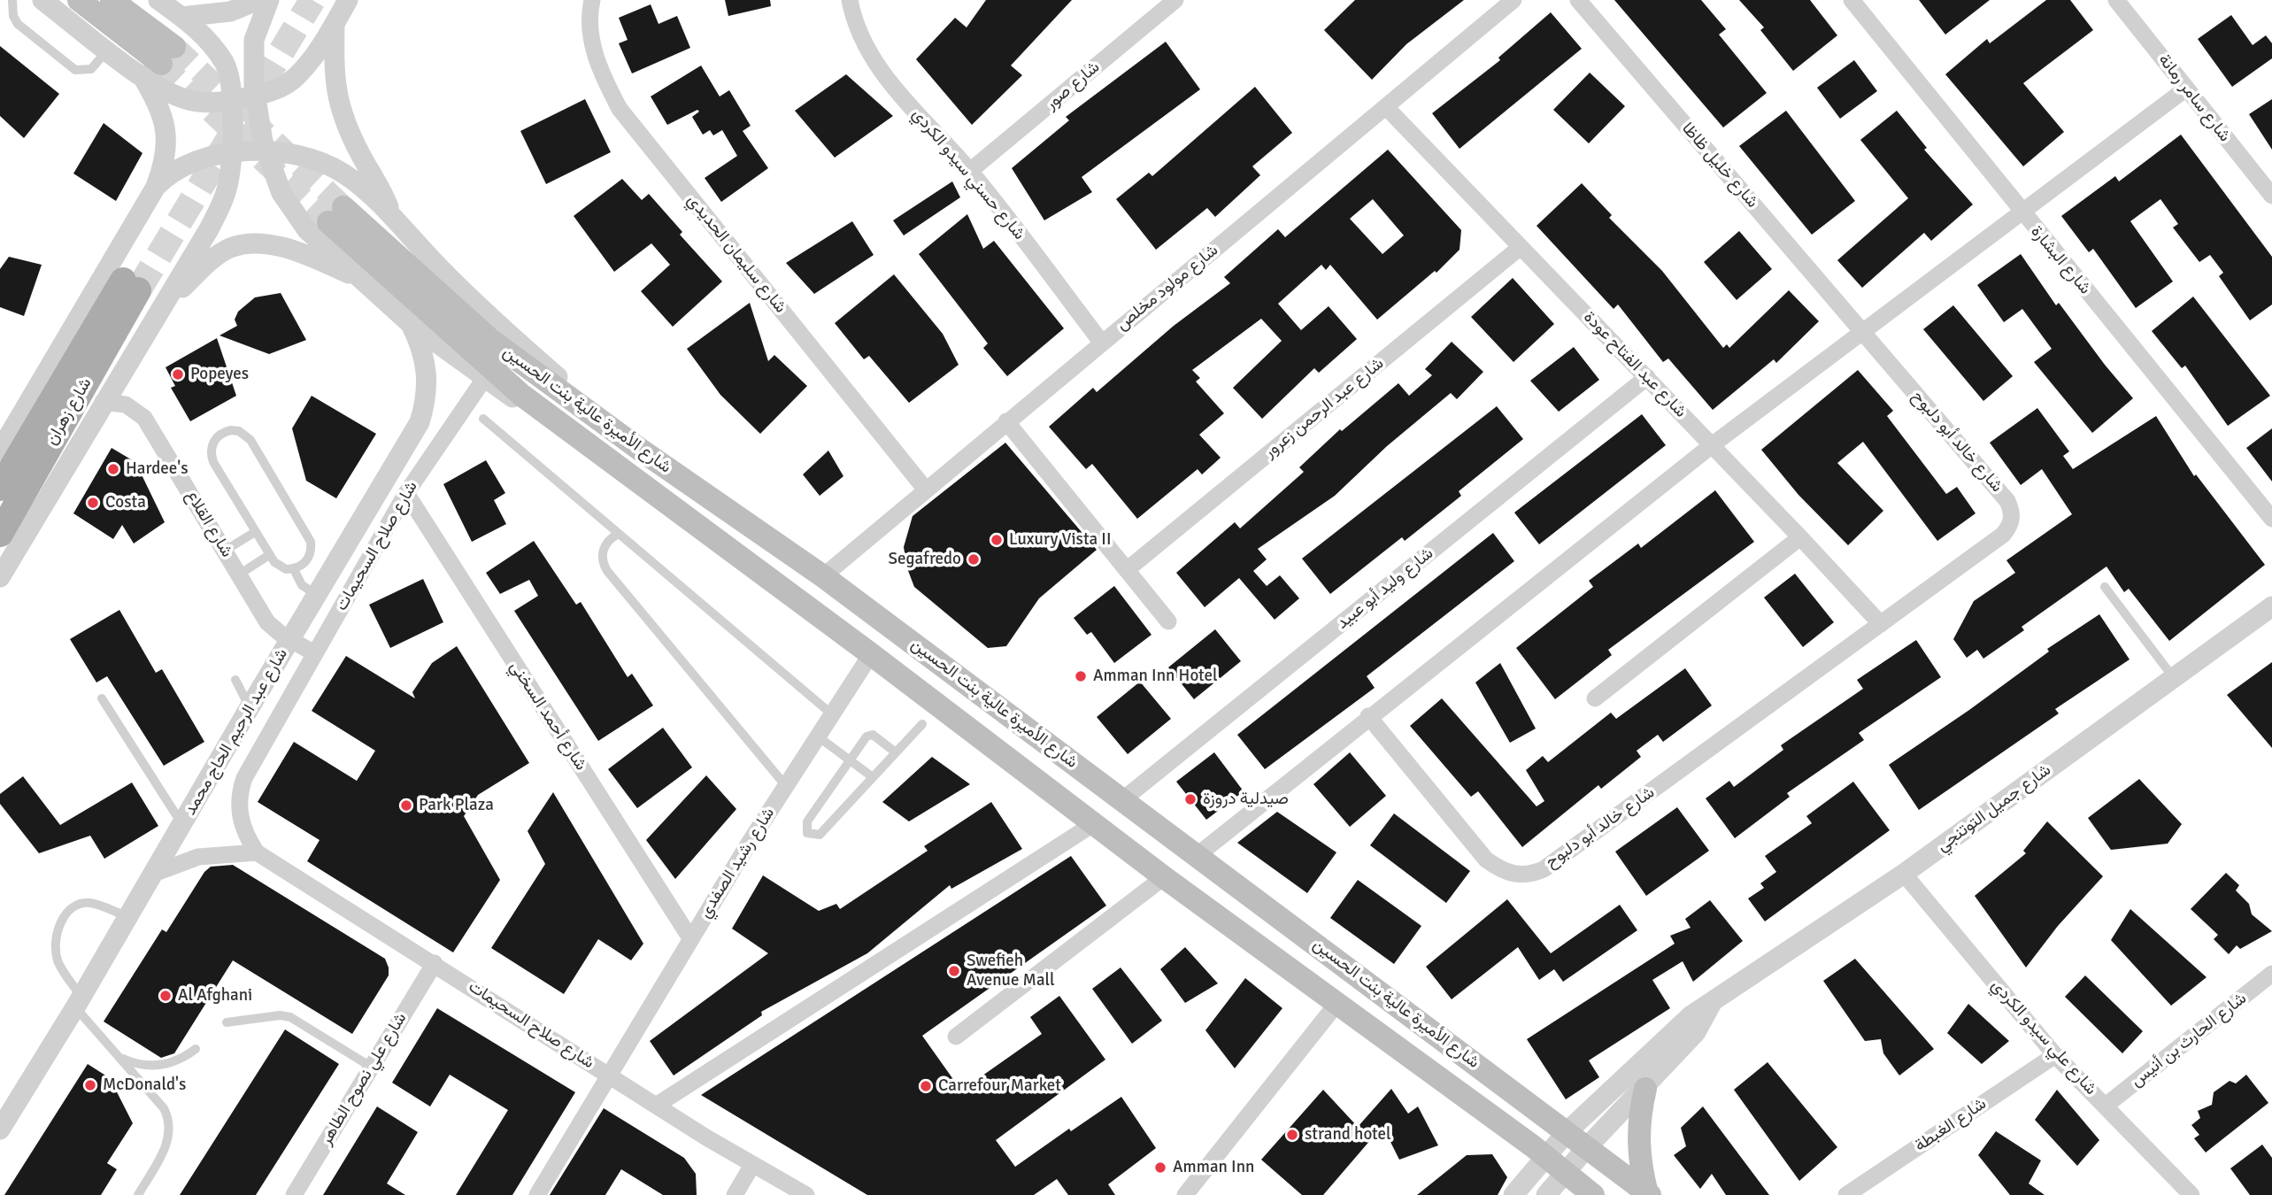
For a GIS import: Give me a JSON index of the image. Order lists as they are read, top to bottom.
{
  "streets": {
    "main road": ["شارع الأميرة عالية بنت الحسين", "شارع زهران"],
    "street": [
      "شارع صور",
      "شارع سامر رمانة",
      "شارع خليل ظاظا",
      "شارع حسني سيدو الكردي",
      "شارع سليمان الحديدي",
      "شارع البشارة",
      "شارع مولود مخلص",
      "شارع عبد الفتاح عودة",
      "شارع عبد الرحمن زعرور",
      "شارع خالد أبو دلبوح",
      "شارع القلاع",
      "شارع صلاح السحيمات",
      "شارع وليد أبو عبيد",
      "شارع أحمد السخني",
      "شارع عبد الرحيم الحاج محمد",
      "شارع جميل التوتنجي",
      "شارع رشيد الصفدي",
      "شارع علي سيدو الكردي",
      "شارع الحارث بن أنيس",
      "شارع علي نصوح الطاهر",
      "شارع الغبطة"
    ]
  },
  "crossings": [
    ["شارع صور", "شارع حسني سيدو الكردي"],
    ["شارع خليل ظاظا", "شارع خالد أبو دلبوح"],
    ["شارع حسني سيدو الكردي", "شارع مولود مخلص"],
    ["شارع سليمان الحديدي", "شارع مولود مخلص"],
    ["شارع مولود مخلص", "شارع عبد الفتاح عودة"],
    ["شارع مولود مخلص", "شارع الأميرة عالية بنت الحسين"],
    ["شارع عبد الفتاح عودة", "شارع عبد الرحمن زعرور"],
    ["شارع عبد الفتاح عودة", "شارع خالد أبو دلبوح"],
    ["شارع عبد الفتاح عودة", "شارع وليد أبو عبيد"],
    ["شارع الأميرة عالية بنت الحسين", "شارع وليد أبو عبيد"],
    ["شارع الأميرة عالية بنت الحسين", "شارع جميل التوتنجي"],
    ["شارع الأميرة عالية بنت الحسين", "شارع رشيد الصفدي"],
    ["شارع القلاع", "شارع صلاح السحيمات"],
    ["شارع القلاع", "شارع عبد الرحيم الحاج محمد"],
    ["شارع صلاح السحيمات", "شارع أحمد السخني"],
    ["شارع صلاح السحيمات", "شارع رشيد الصفدي"],
    ["شارع صلاح السحيمات", "شارع علي نصوح الطاهر"],
    ["شارع أحمد السخني", "شارع رشيد الصفدي"],
    ["شارع جميل التوتنجي", "شارع علي سيدو الكردي"],
    ["شارع علي سيدو الكردي", "شارع الحارث بن أنيس"],
    ["شارع علي سيدو الكردي", "شارع الغبطة"]
  ],
  "places": [
    "Popeyes",
    "Hardee's",
    "Costa",
    "Luxury Vista II",
    "Segafredo",
    "Amman Inn Hotel",
    "صيدلية دروزة",
    "Park Plaza",
    "Swefieh Avenue Mall",
    "Al Afghani",
    "McDonald's",
    "Carrefour Market",
    "strand hotel",
    "Amman Inn"
  ]
}
